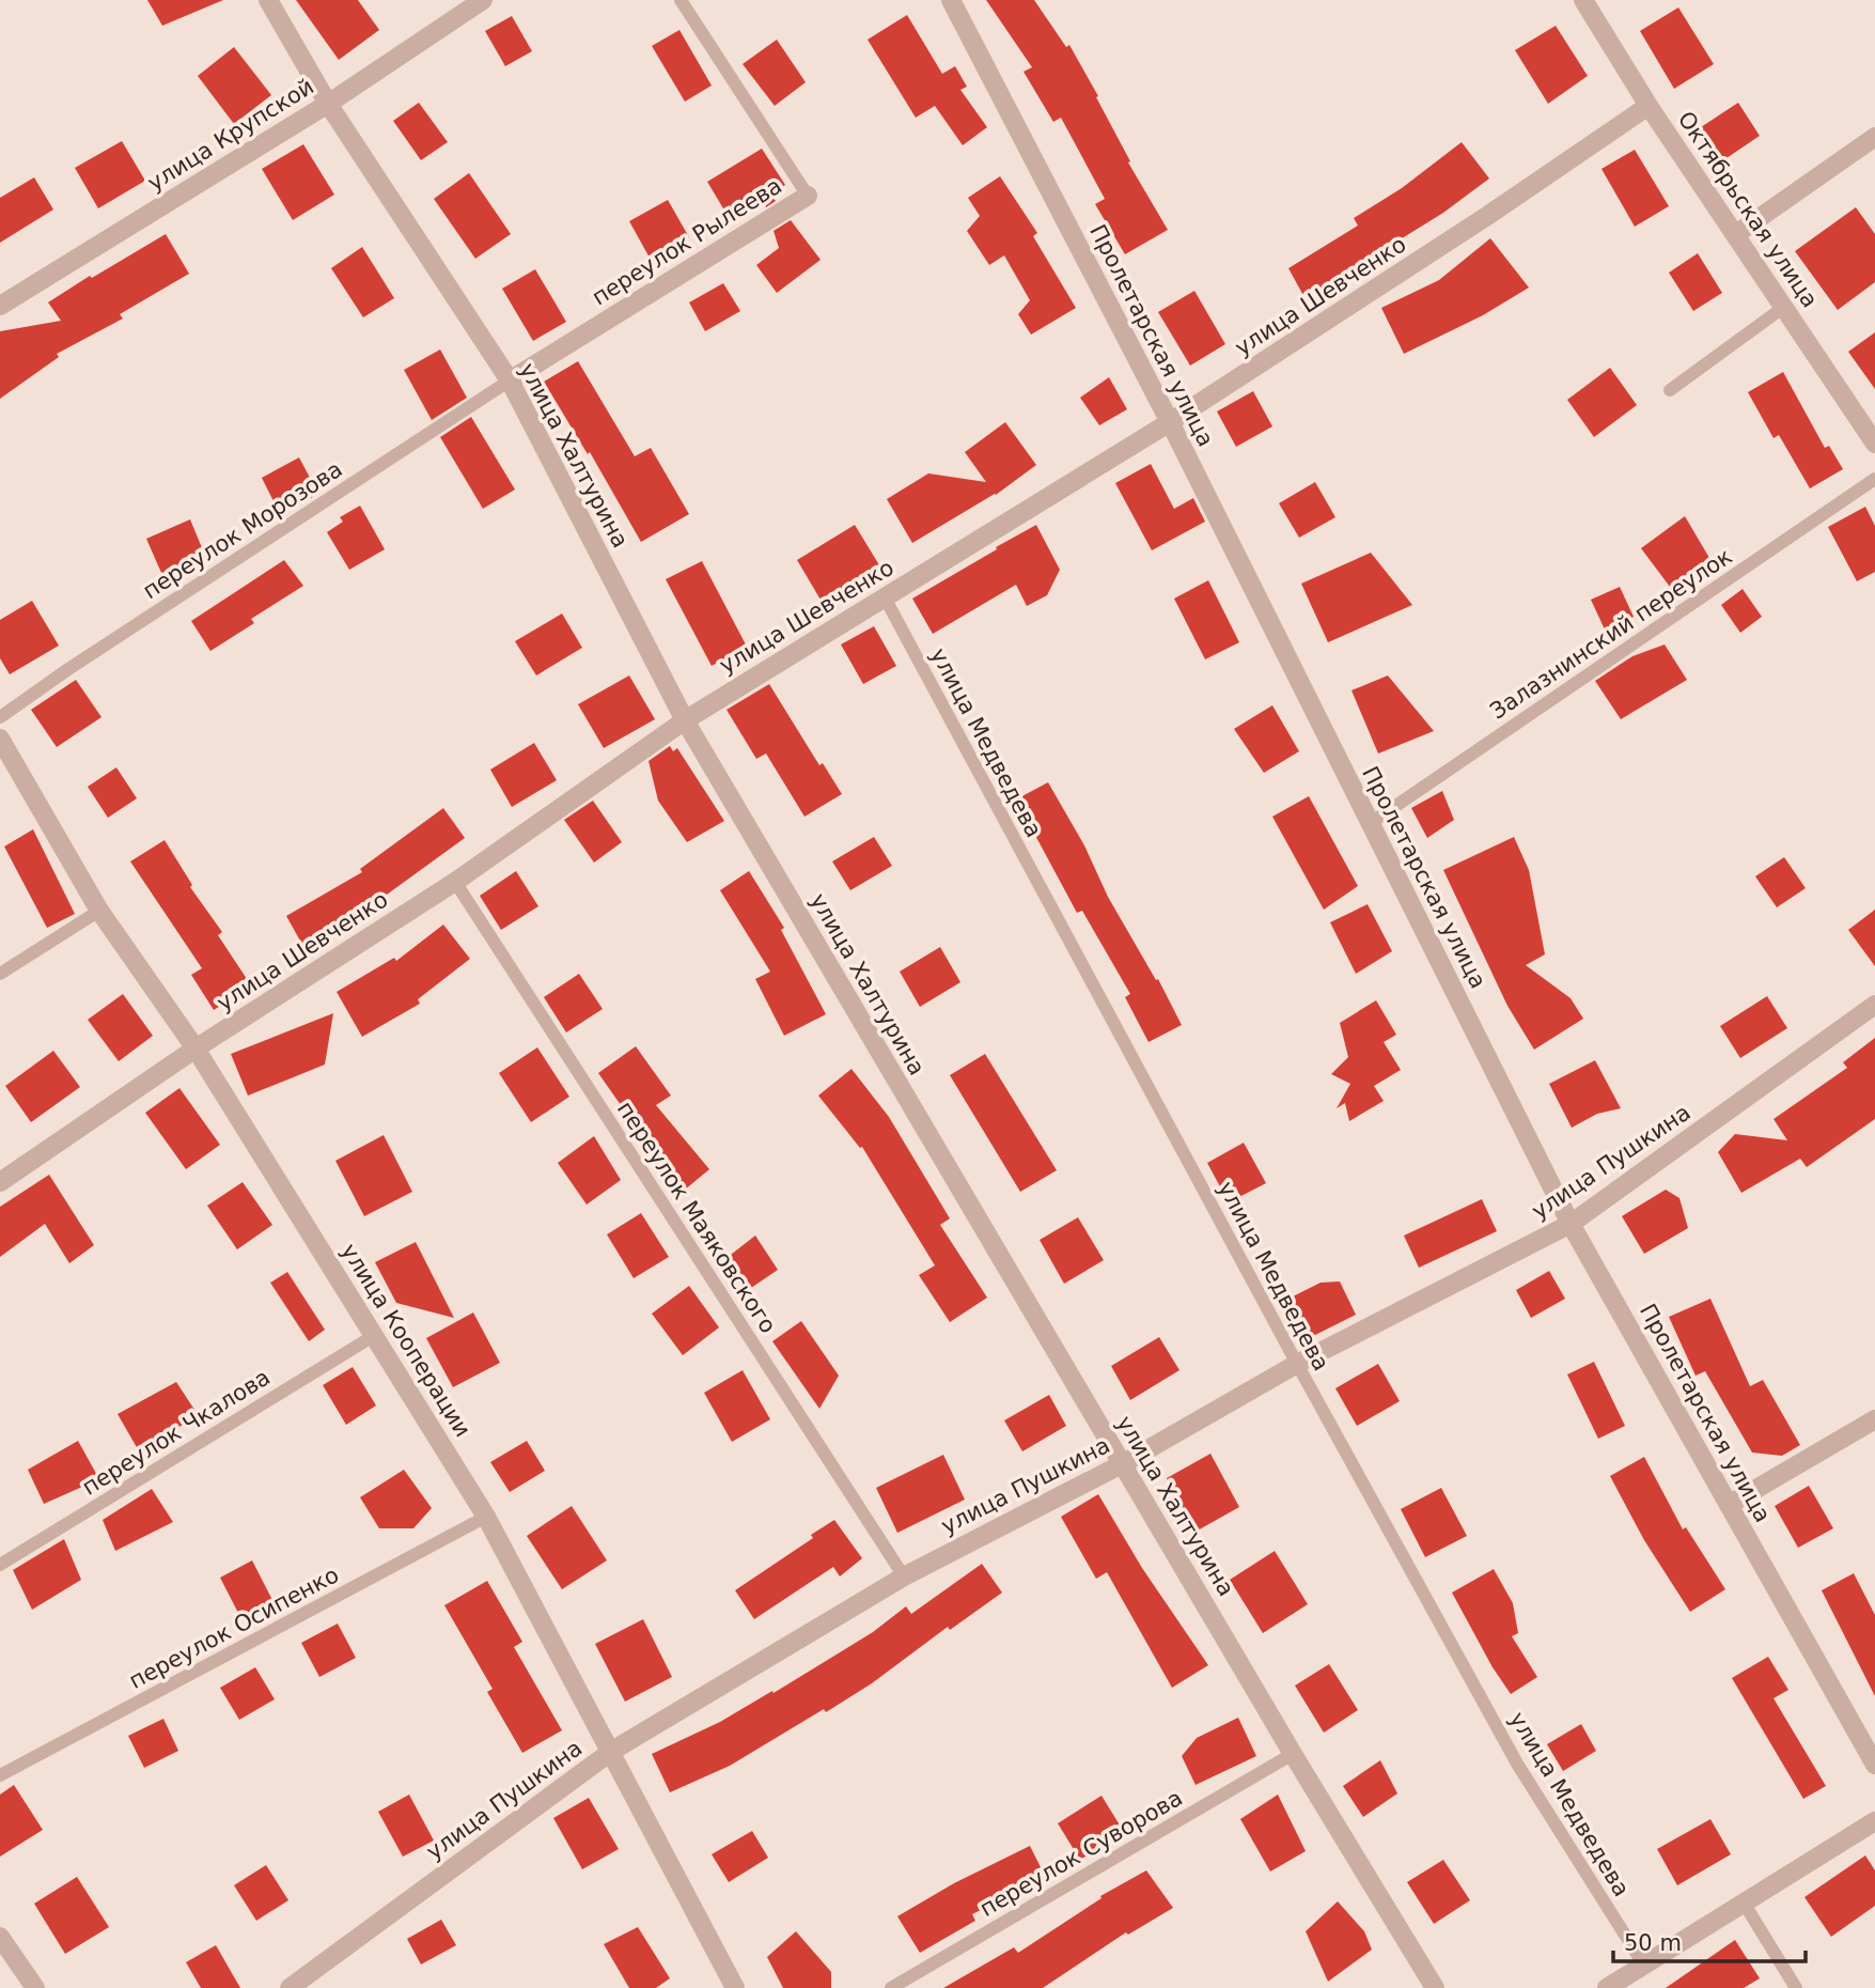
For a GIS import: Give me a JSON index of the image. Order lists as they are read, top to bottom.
{
  "streets": {
    "street": [
      "улица Крупской",
      "Октябрьская улица",
      "переулок Рылеева",
      "улица Шевченко",
      "Пролетарская улица",
      "улица Халтурина",
      "улица Пушкина",
      "улица Кооперации"
    ],
    "lane": [
      "переулок Морозова",
      "Залазнинский переулок",
      "улица Медведева",
      "переулок Маяковского",
      "переулок Чкалова",
      "переулок Осипенко",
      "переулок Суворова"
    ]
  },
  "crossings": [
    ["улица Крупской", "улица Халтурина"],
    ["Октябрьская улица", "улица Шевченко"],
    ["переулок Рылеева", "улица Халтурина"],
    ["переулок Рылеева", "переулок Морозова"],
    ["улица Шевченко", "Пролетарская улица"],
    ["улица Шевченко", "улица Халтурина"],
    ["улица Шевченко", "улица Медведева"],
    ["улица Шевченко", "переулок Маяковского"],
    ["улица Шевченко", "улица Кооперации"],
    ["Пролетарская улица", "Залазнинский переулок"],
    ["Пролетарская улица", "улица Пушкина"],
    ["улица Халтурина", "переулок Морозова"],
    ["улица Халтурина", "улица Пушкина"],
    ["улица Халтурина", "переулок Суворова"],
    ["улица Медведева", "улица Пушкина"],
    ["улица Пушкина", "переулок Маяковского"],
    ["улица Пушкина", "улица Кооперации"],
    ["улица Кооперации", "переулок Чкалова"],
    ["улица Кооперации", "переулок Осипенко"]
  ],
  "scale_bar": "50 m"
}
